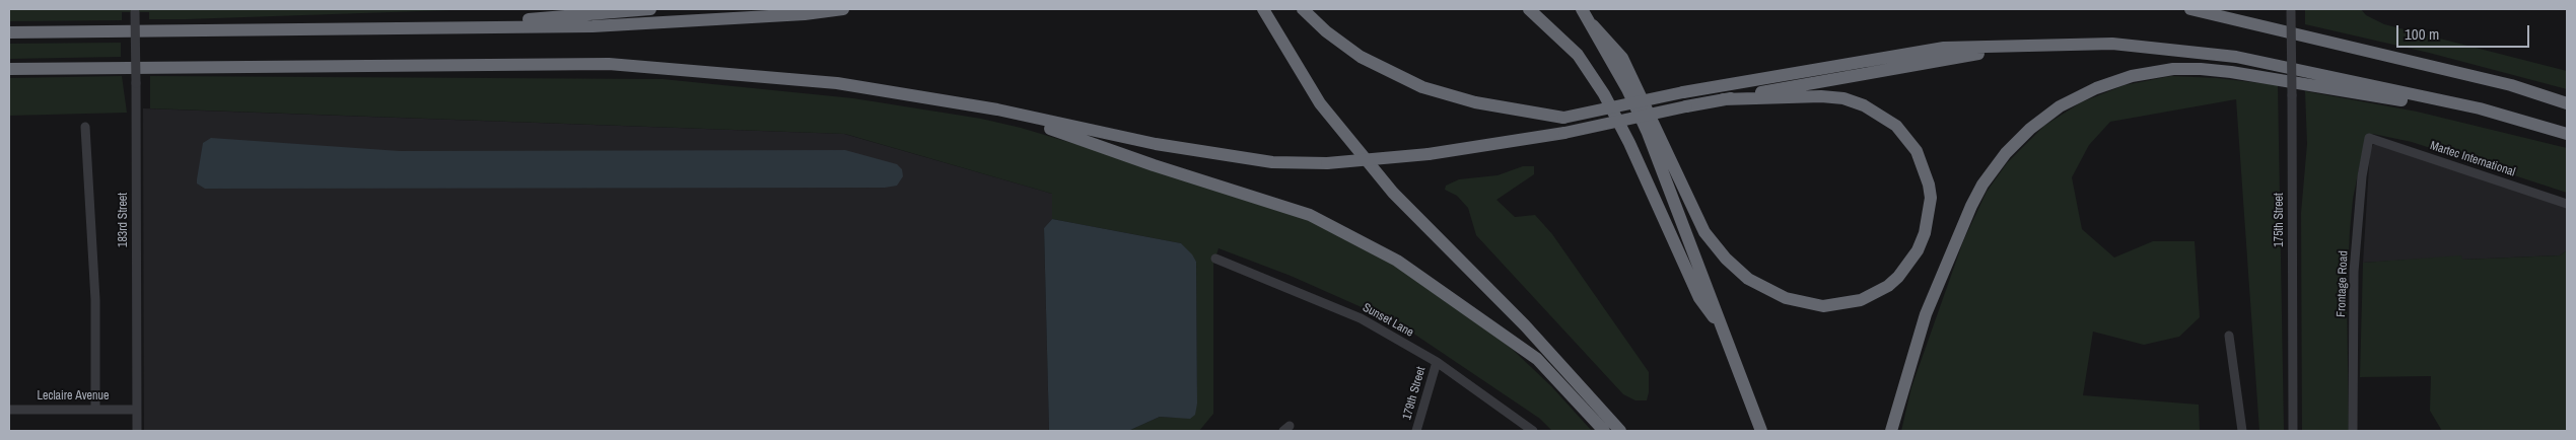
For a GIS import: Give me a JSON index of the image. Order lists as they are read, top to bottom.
{
  "streets": {
    "street": [
      "Martec International",
      "183rd Street",
      "175th Street",
      "Frontage Road",
      "Sunset Lane",
      "179th Street",
      "Leclaire Avenue"
    ]
  },
  "crossings": [
    ["Martec International", "Frontage Road"],
    ["183rd Street", "Leclaire Avenue"],
    ["Sunset Lane", "179th Street"]
  ],
  "scale_bar": "100 m"
}
